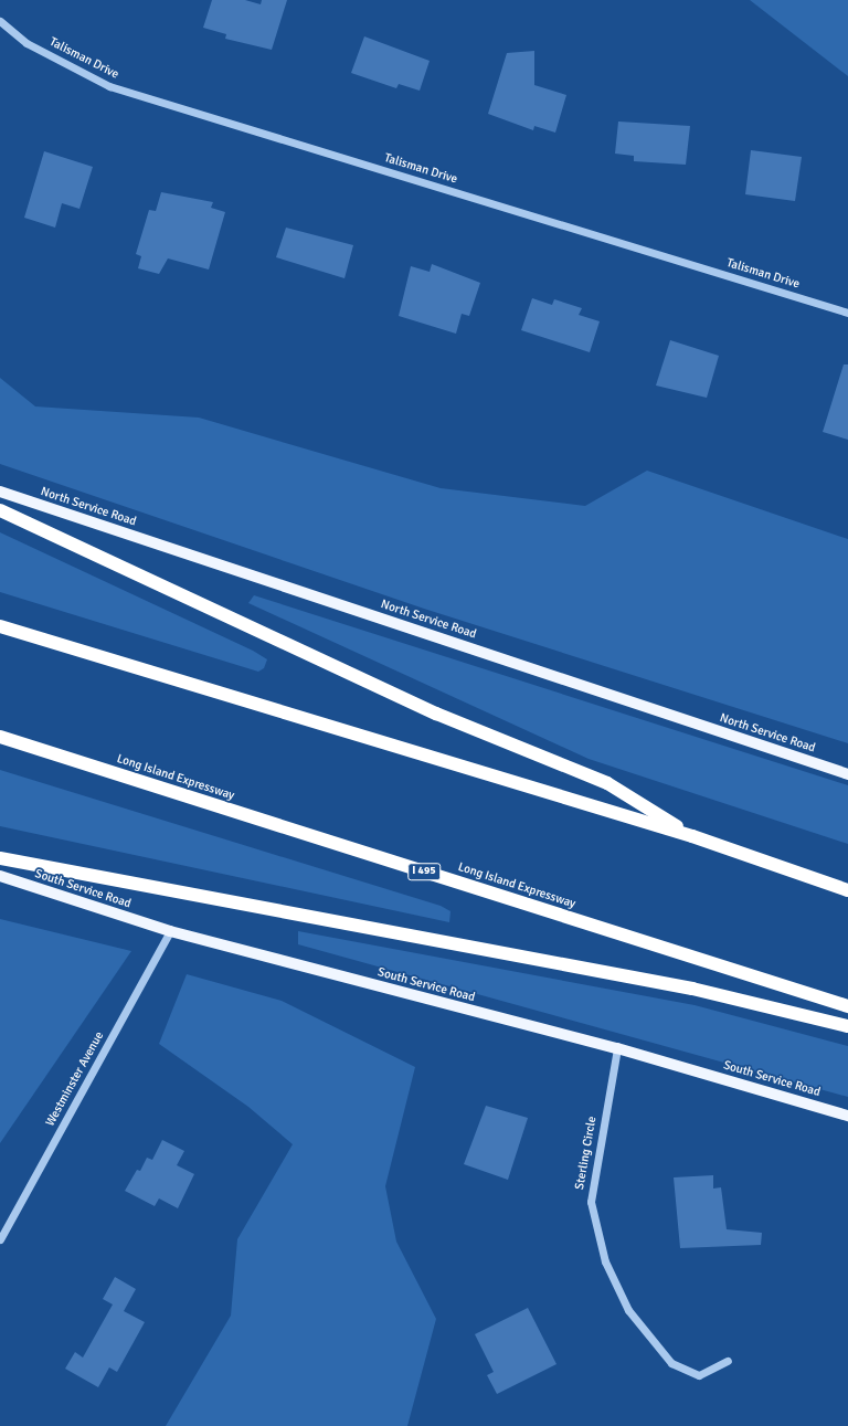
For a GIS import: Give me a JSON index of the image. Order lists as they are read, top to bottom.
{
  "streets": {
    "highway": ["Long Island Expressway", "I 495"],
    "main road": ["North Service Road", "South Service Road"],
    "street": ["Talisman Drive", "Westminster Avenue", "Sterling Circle"]
  },
  "crossings": [
    ["South Service Road", "Westminster Avenue"],
    ["South Service Road", "Sterling Circle"]
  ]
}
